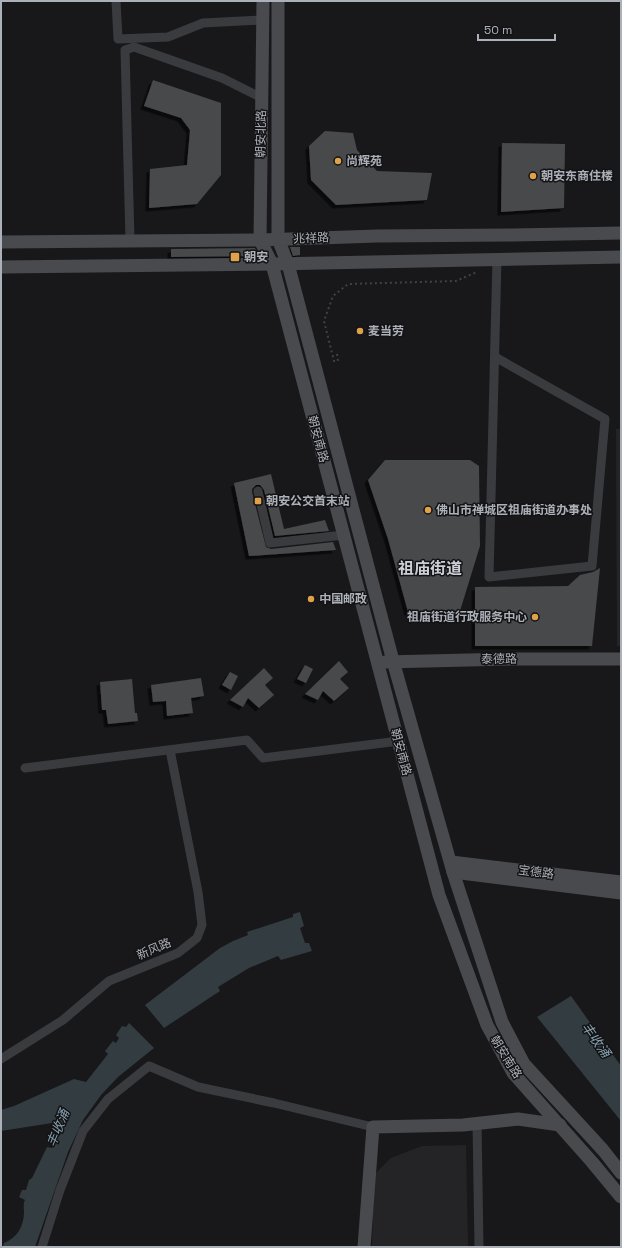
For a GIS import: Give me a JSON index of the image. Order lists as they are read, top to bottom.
{
  "streets": {
    "main road": [
      "朝安北路",
      "兆祥路",
      "朝安南路",
      "泰德路",
      "宝德路"
    ],
    "street": ["新风路"]
  },
  "crossings": [
    ["朝安北路", "兆祥路"],
    ["朝安北路", "朝安南路"],
    ["兆祥路", "朝安南路"],
    ["朝安南路", "泰德路"],
    ["朝安南路", "宝德路"]
  ],
  "districts": ["祖庙街道"],
  "water": ["丰收涌"],
  "places": {
    "other": [
      "尚辉苑",
      "朝安东商住楼",
      "麦当劳",
      "佛山市禅城区祖庙街道办事处",
      "中国邮政",
      "祖庙街道行政服务中心"
    ],
    "transit": ["朝安", "朝安公交首末站"]
  },
  "scale_bar": "50 m"
}
